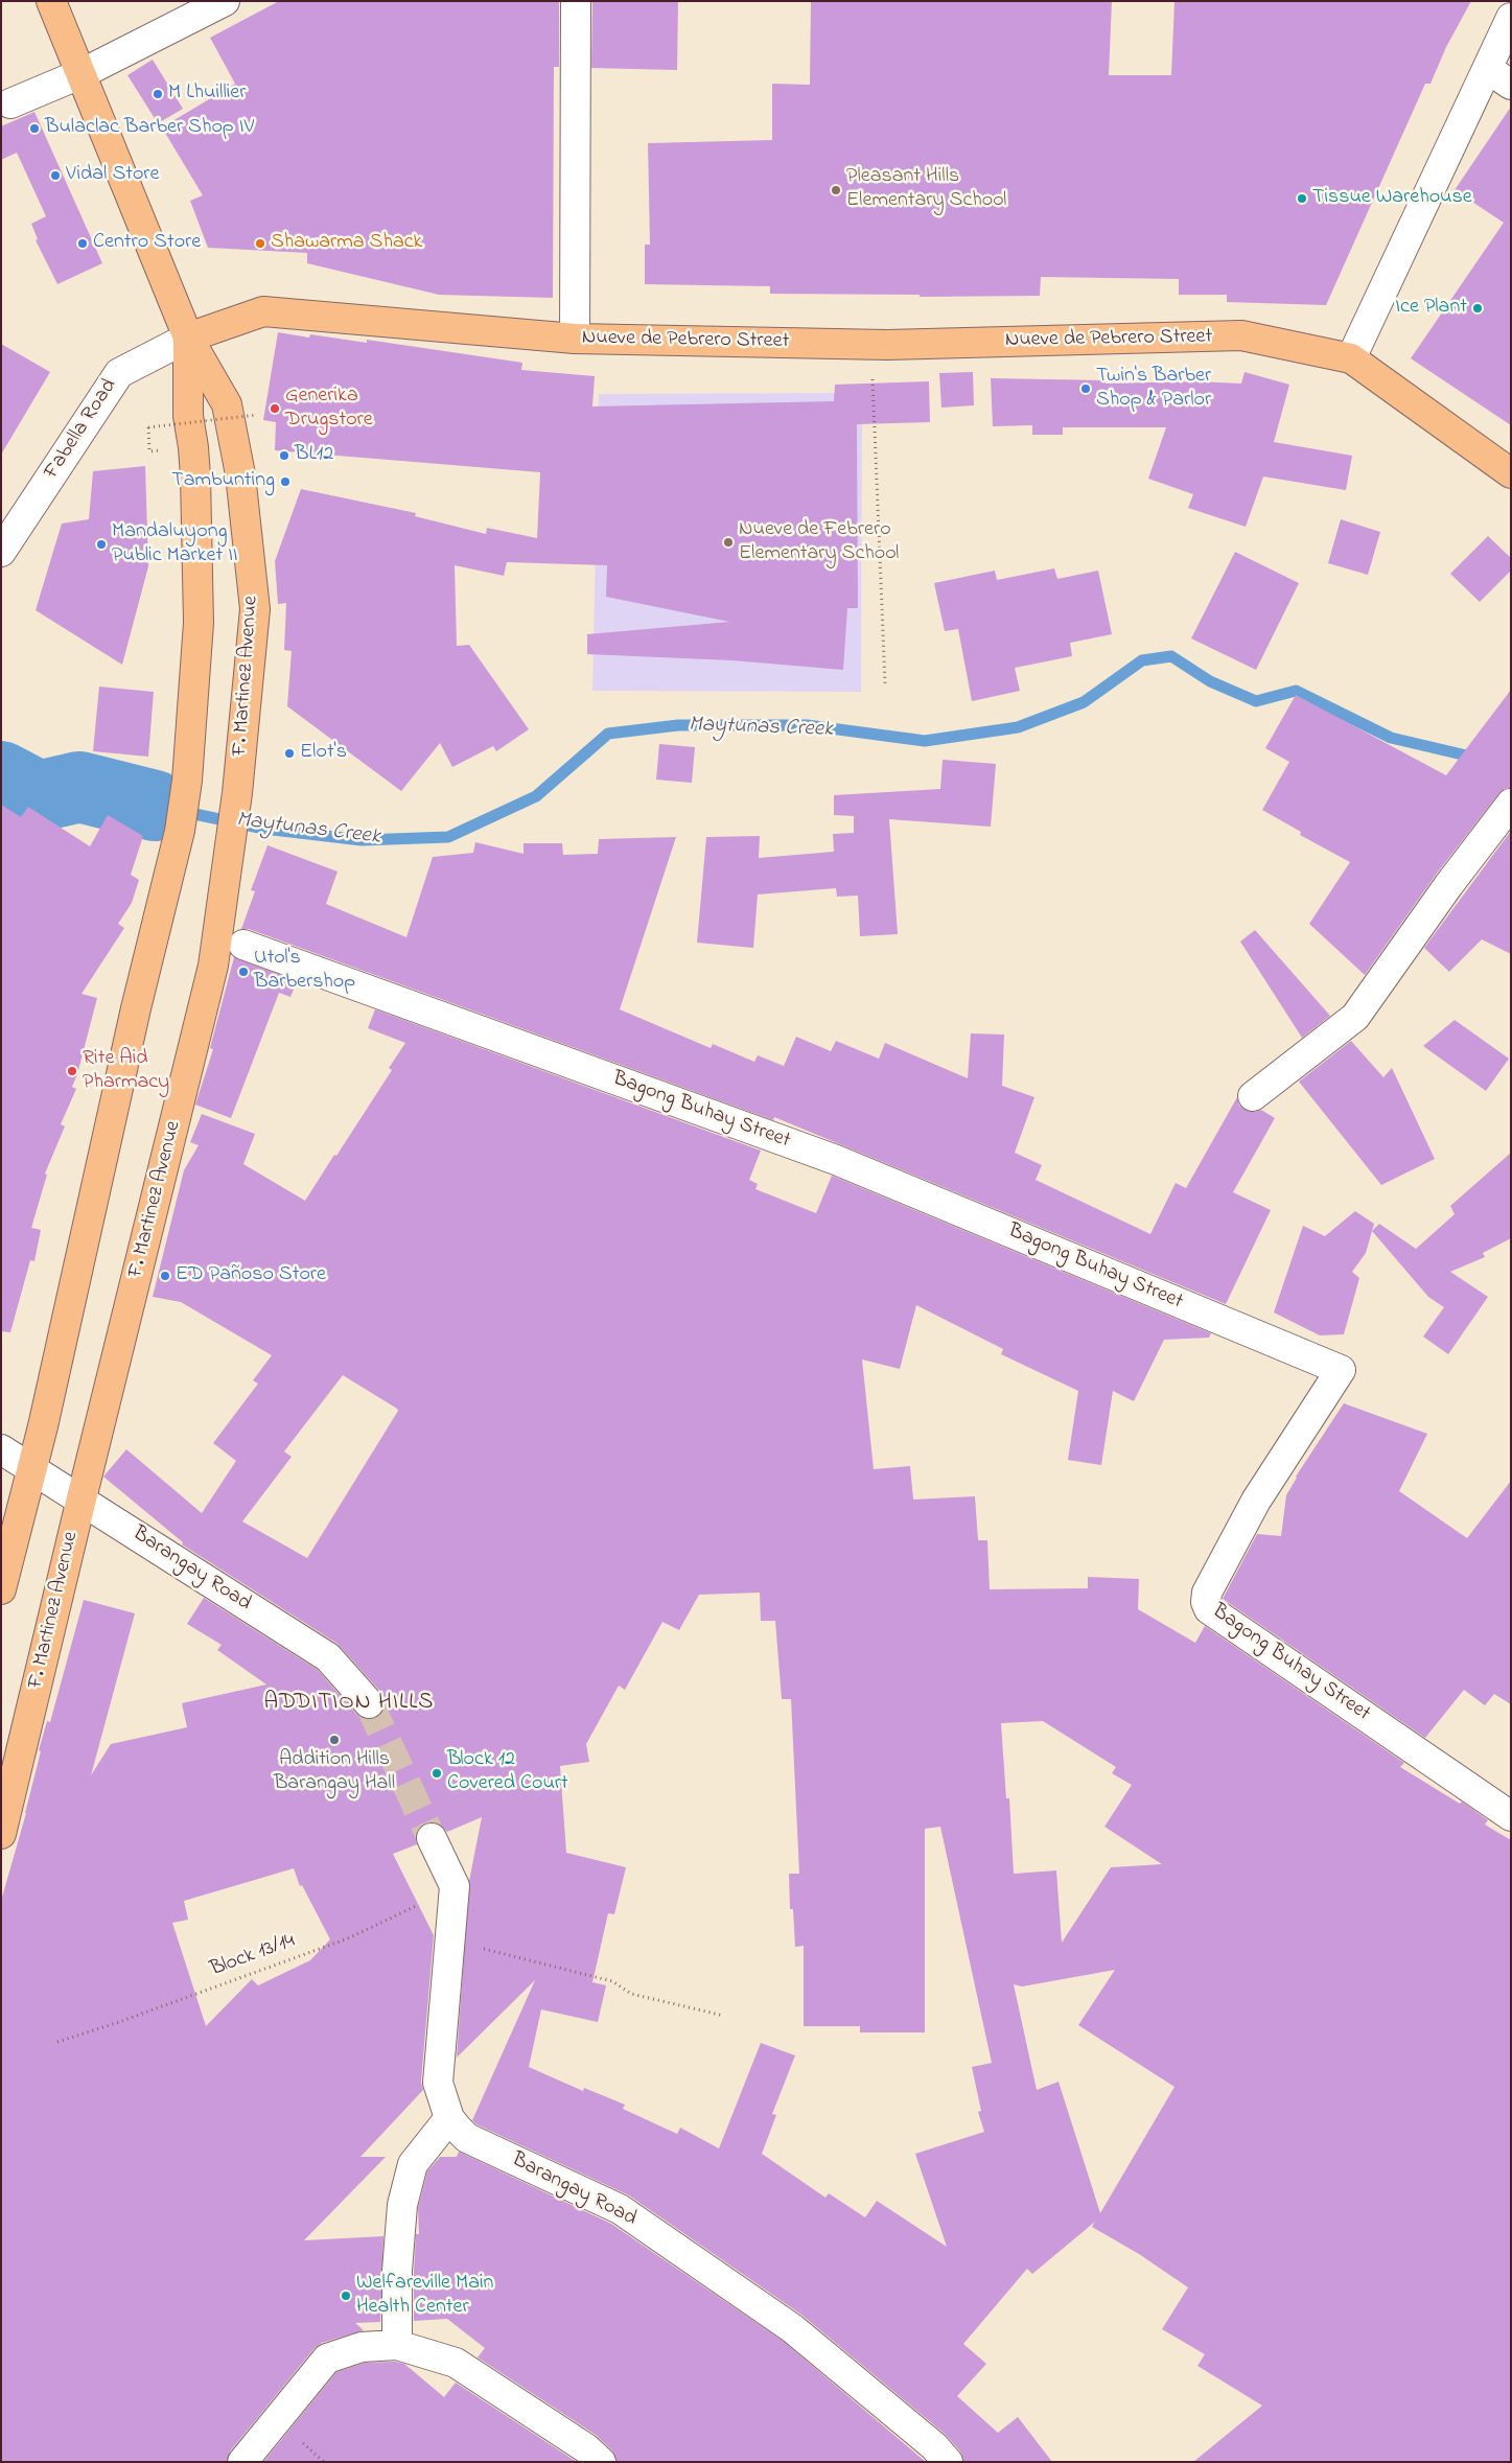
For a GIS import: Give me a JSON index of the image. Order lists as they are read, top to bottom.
{
  "streets": {
    "main road": ["Nueve de Pebrero Street", "F. Martinez Avenue"],
    "street": ["Fabella Road", "Bagong Buhay Street", "Barangay Road"],
    "path": ["Block 13/14"]
  },
  "crossings": [
    ["Nueve de Pebrero Street", "Fabella Road"],
    ["Nueve de Pebrero Street", "F. Martinez Avenue"],
    ["Fabella Road", "F. Martinez Avenue"],
    ["F. Martinez Avenue", "Barangay Road"],
    ["Barangay Road", "Block 13/14"]
  ],
  "districts": ["ADDITION HILLS"],
  "water": ["Maytunas Creek"],
  "places": [
    "M Lhuillier",
    "Bulaclac Barber Shop IV",
    "Vidal Store",
    "Pleasant Hills Elementary School",
    "Tissue Warehouse",
    "Centro Store",
    "Shawarma Shack",
    "Ice Plant",
    "Twin's Barber Shop & Parlor",
    "Generika Drugstore",
    "BL12",
    "Tambunting",
    "Nueve de Febrero Elementary School",
    "Mandaluyong Public Market II",
    "Elot's",
    "Utol's Barbershop",
    "Rite Aid Pharmacy",
    "ED Pañoso Store",
    "Addition Hills Barangay Hall",
    "Block 12 Covered Court",
    "Welfareville Main Health Center"
  ]
}
